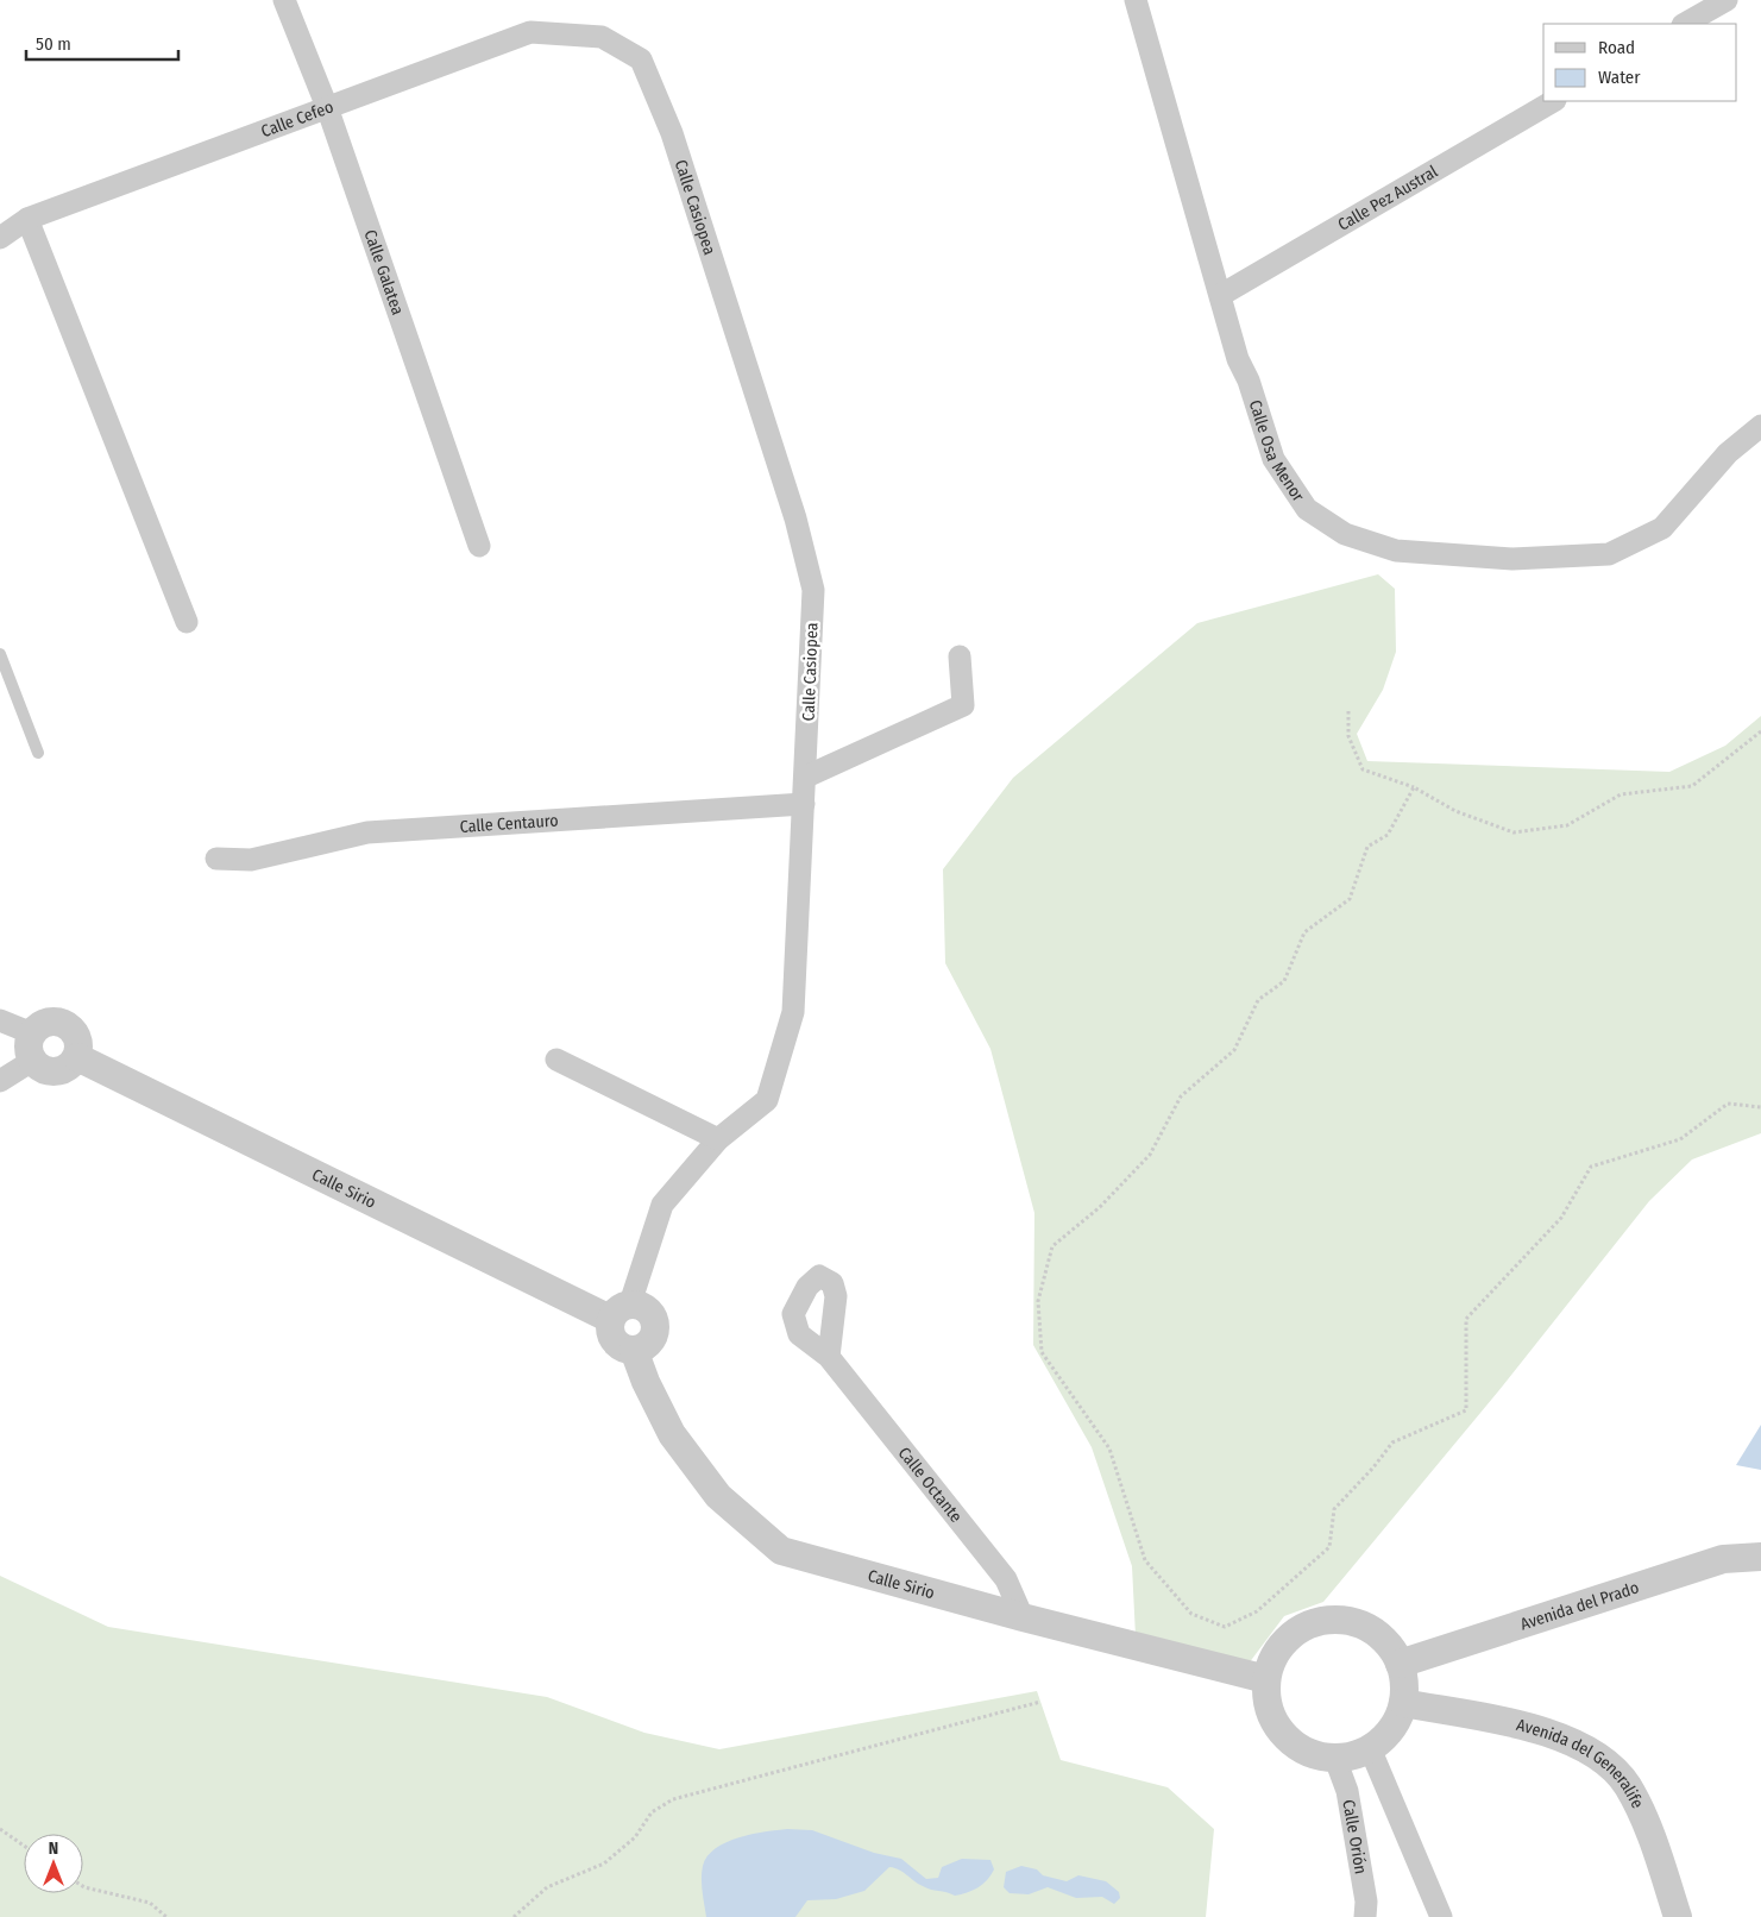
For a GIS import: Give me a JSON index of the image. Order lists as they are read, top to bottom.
{
  "streets": {
    "street": [
      "Calle Cefeo",
      "Calle Pez Austral",
      "Calle Casiopea",
      "Calle Galatea",
      "Calle Osa Menor",
      "Calle Centauro",
      "Calle Sirio",
      "Calle Octante",
      "Avenida del Prado",
      "Avenida del Generalife",
      "Calle Orión"
    ]
  },
  "crossings": [
    ["Calle Cefeo", "Calle Casiopea"],
    ["Calle Cefeo", "Calle Galatea"],
    ["Calle Pez Austral", "Calle Osa Menor"],
    ["Calle Casiopea", "Calle Centauro"],
    ["Calle Casiopea", "Calle Sirio"],
    ["Calle Sirio", "Calle Octante"],
    ["Calle Sirio", "Avenida del Prado"],
    ["Calle Sirio", "Avenida del Generalife"],
    ["Calle Sirio", "Calle Orión"],
    ["Avenida del Prado", "Avenida del Generalife"],
    ["Avenida del Prado", "Calle Orión"],
    ["Avenida del Generalife", "Calle Orión"]
  ],
  "legend": ["Road", "Water"],
  "scale_bar": "50 m",
  "north": "top"
}
